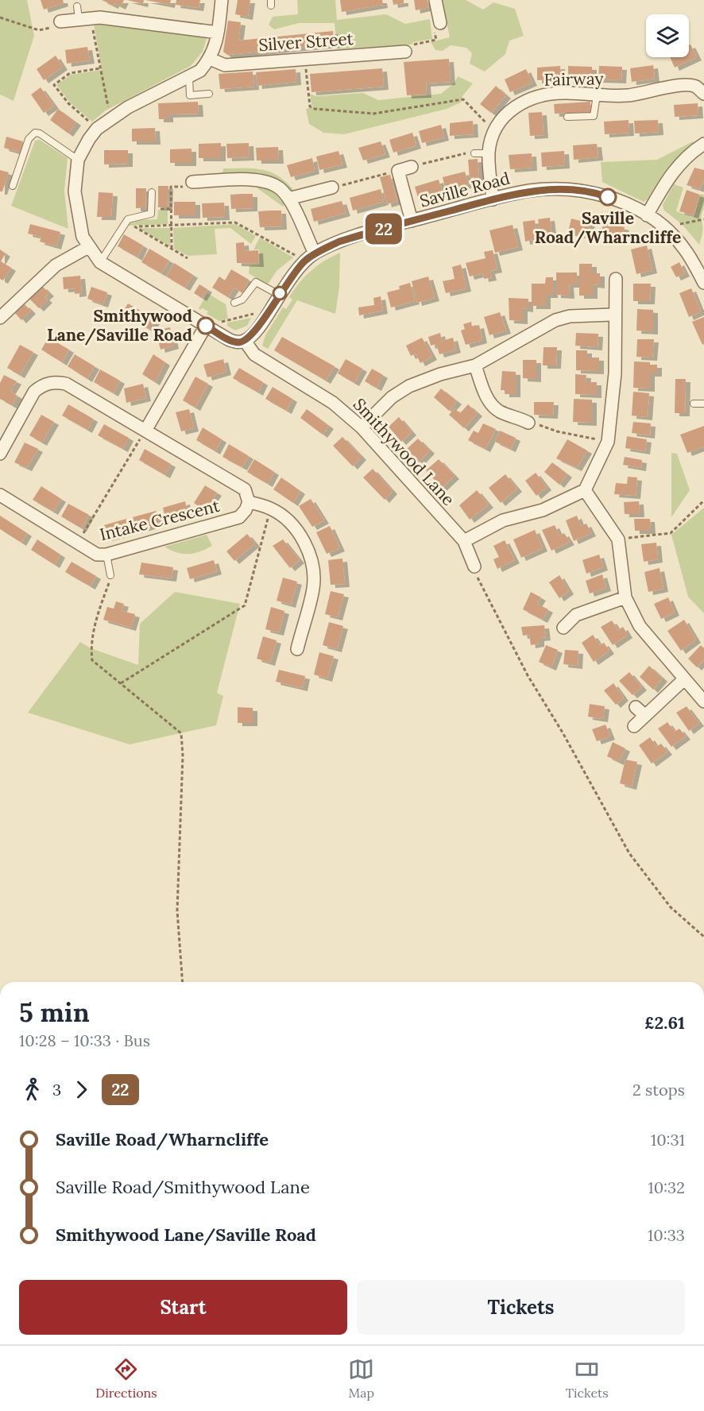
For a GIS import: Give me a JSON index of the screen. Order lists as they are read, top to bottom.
{
  "streets": {
    "street": [
      "Silver Street",
      "Fairway",
      "Saville Road",
      "Smithywood Lane",
      "Intake Crescent"
    ]
  },
  "crossings": [
    ["Fairway", "Saville Road"],
    ["Saville Road", "Smithywood Lane"]
  ],
  "places": ["Saville Road/Wharncliffe", "Smithywood Lane/Saville Road"],
  "lines": ["bus line 22"],
  "page": {
    "on_map": "22",
    "heading": ["5 min", "10:28 – 10:33 · Bus", "£2.61"],
    "legs": ["3", "22", "2 stops"],
    "list": [
      {
        "name": "Saville Road/Wharncliffe",
        "value": "10:31"
      },
      {
        "name": "Saville Road/Smithywood Lane",
        "value": "10:32"
      },
      {
        "name": "Smithywood Lane/Saville Road",
        "value": "10:33"
      }
    ],
    "buttons": ["Start", "Tickets"],
    "tabs": ["Directions", "Map", "Tickets"]
  }
}
